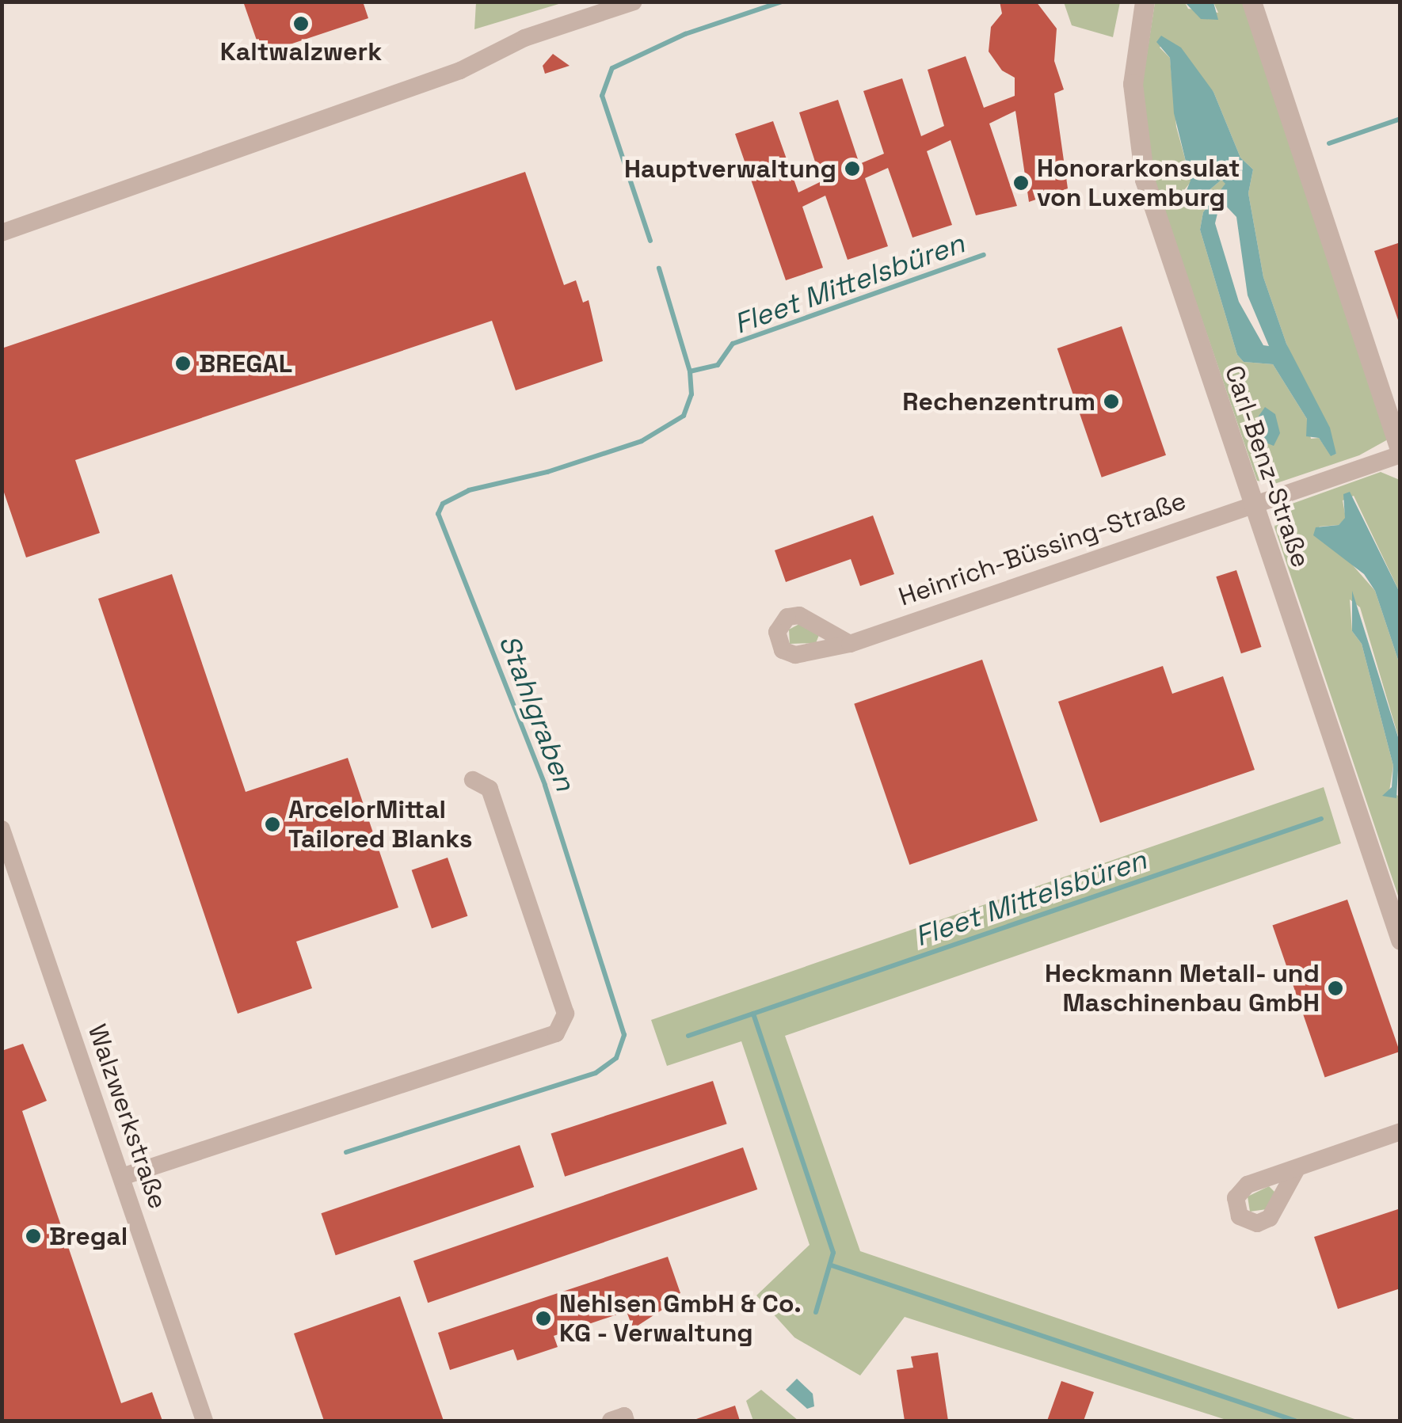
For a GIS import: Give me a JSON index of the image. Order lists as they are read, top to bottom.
{
  "streets": {
    "street": ["Carl-Benz-Straße", "Heinrich-Büssing-Straße", "Walzwerkstraße"]
  },
  "crossings": [
    ["Carl-Benz-Straße", "Heinrich-Büssing-Straße"]
  ],
  "water": ["Fleet Mittelsbüren", "Stahlgraben"],
  "places": [
    "Kaltwalzwerk",
    "Hauptverwaltung",
    "Honorarkonsulat von Luxemburg",
    "BREGAL",
    "Rechenzentrum",
    "ArcelorMittal Tailored Blanks",
    "Heckmann Metall- und Maschinenbau GmbH",
    "Bregal",
    "Nehlsen GmbH & Co. KG - Verwaltung"
  ]
}
